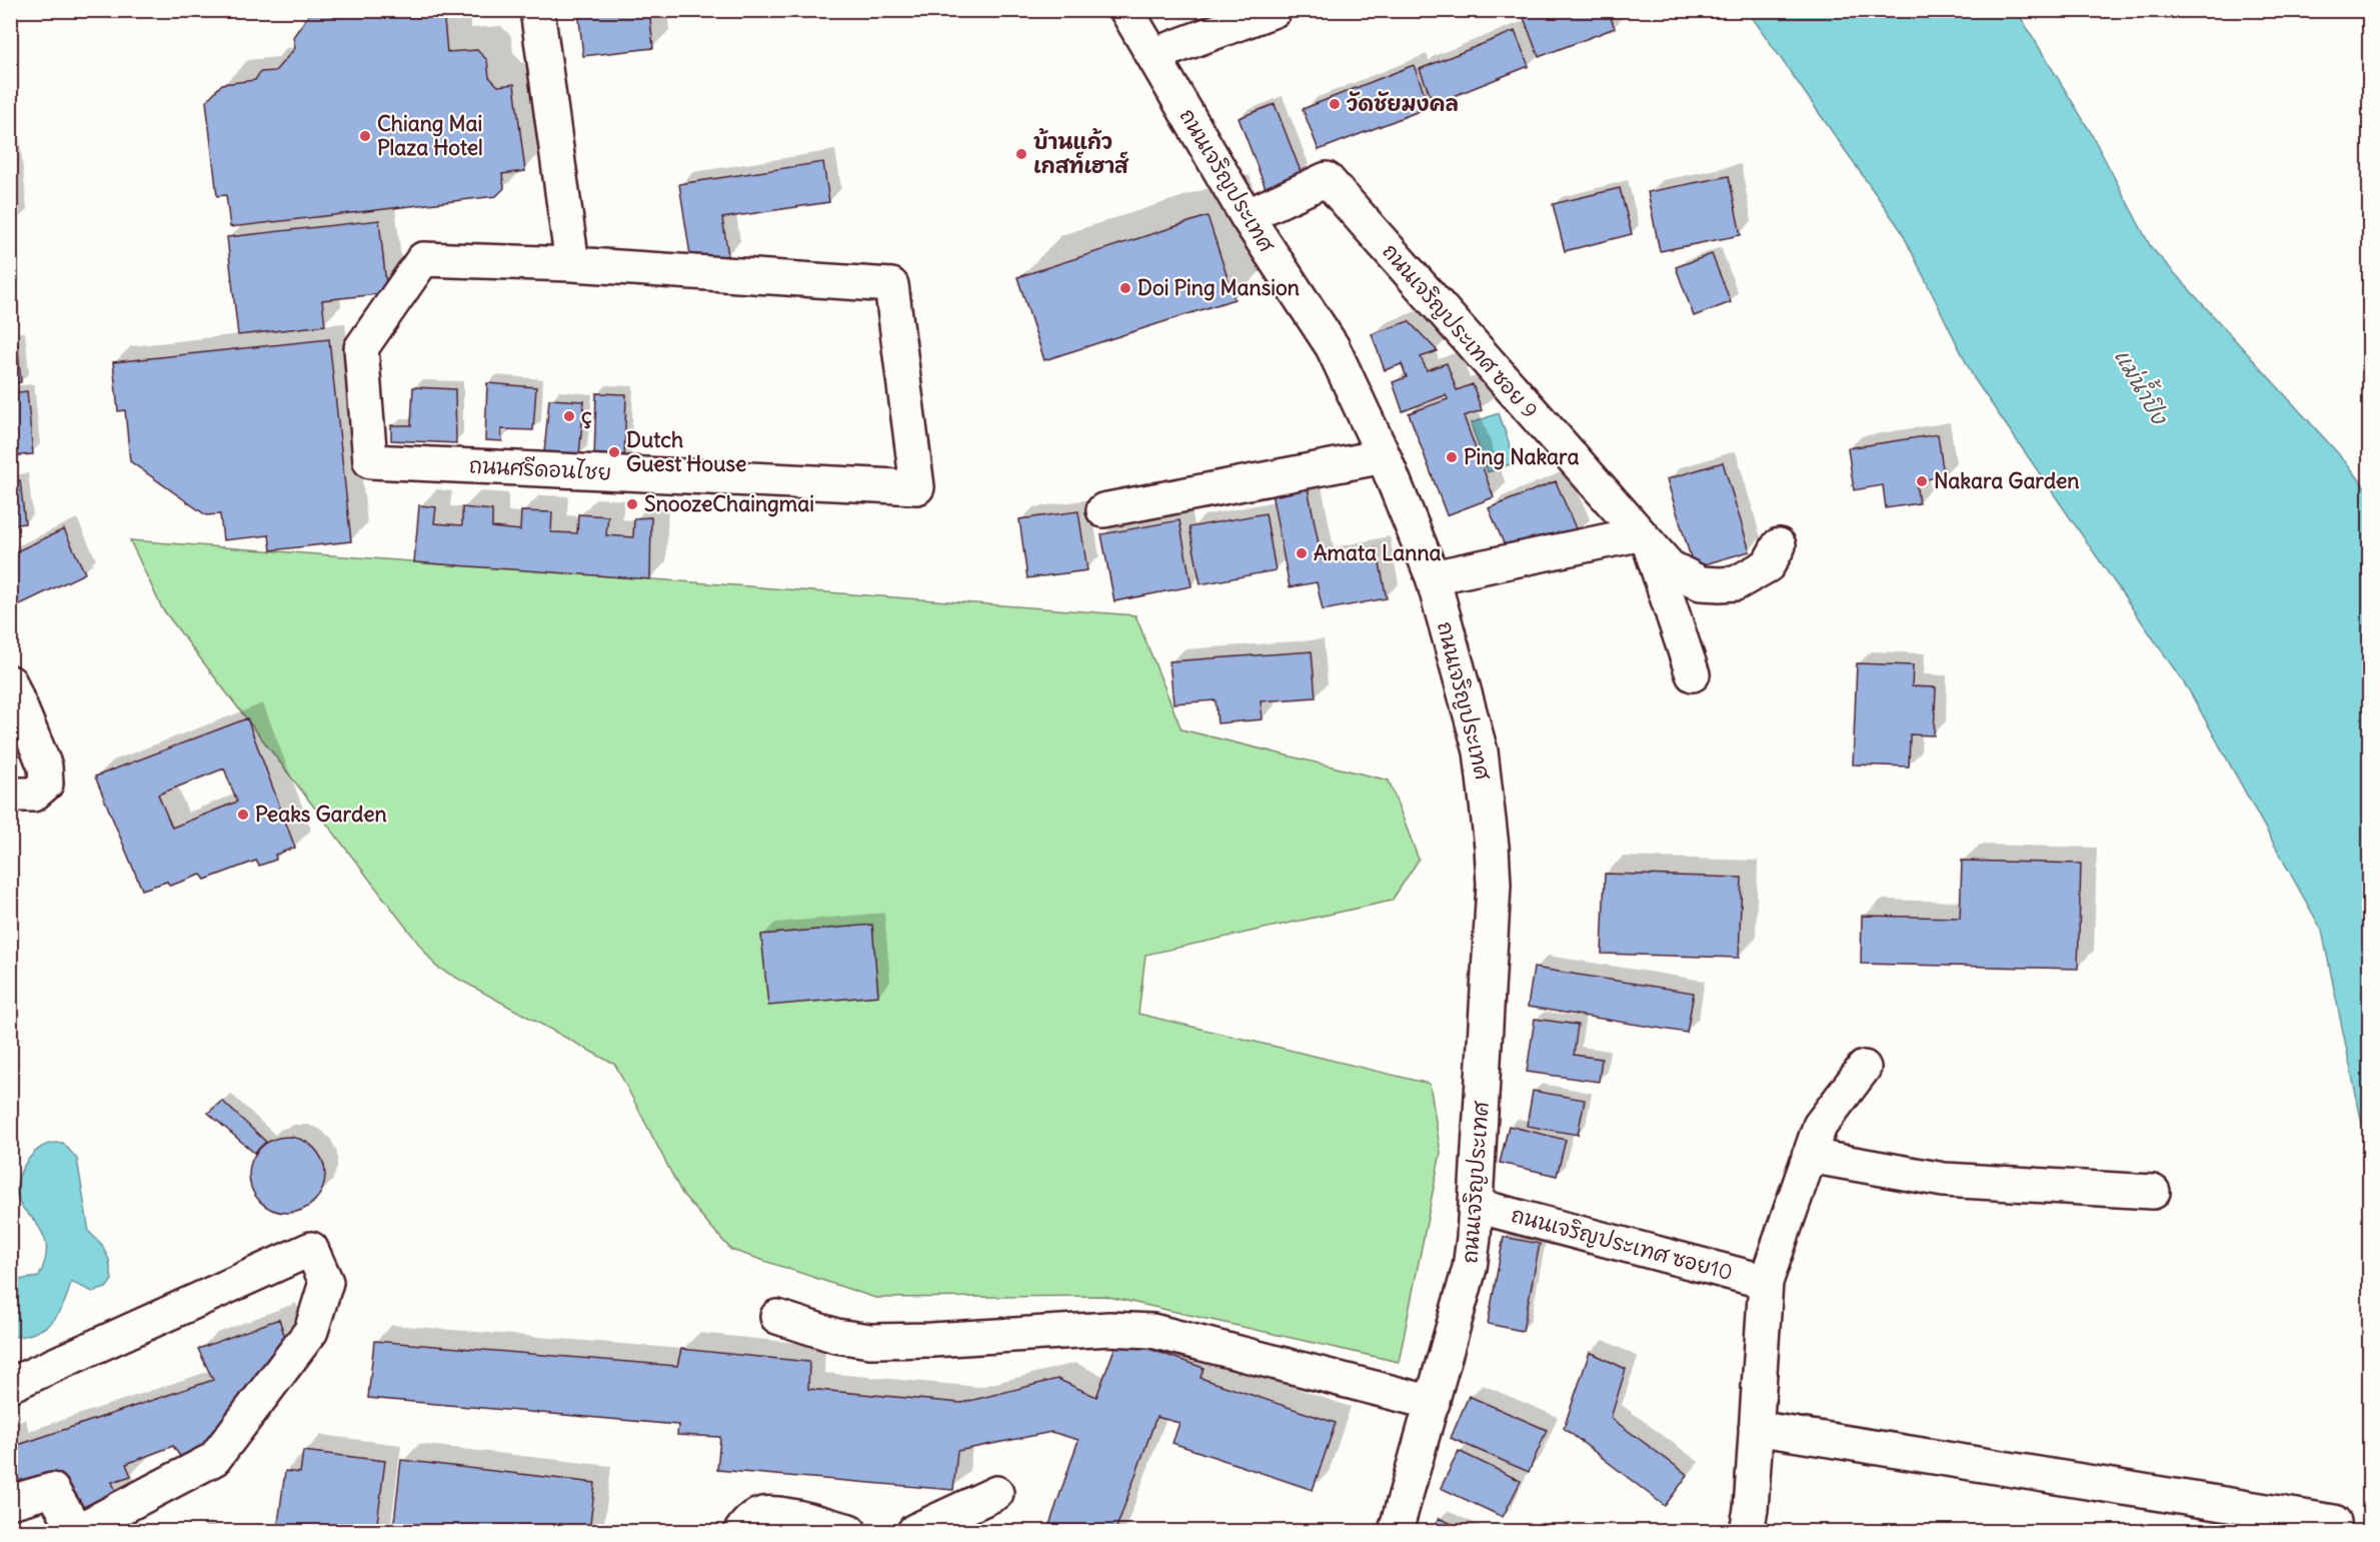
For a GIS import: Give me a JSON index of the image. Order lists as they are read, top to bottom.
{
  "streets": {
    "street": [
      "ถนนเจริญประเทศ",
      "ถนนเจริญประเทศ ซอย 9",
      "ถนนศรีดอนไชย",
      "ถนนเจริญประเทศ ซอย10"
    ]
  },
  "crossings": [
    ["ถนนเจริญประเทศ", "ถนนเจริญประเทศ ซอย 9"],
    ["ถนนเจริญประเทศ", "ถนนเจริญประเทศ ซอย10"]
  ],
  "water": ["แม่น้ำปิง"],
  "places": [
    "วัดชัยมงคล",
    "Chiang Mai Plaza Hotel",
    "บ้านแก้ว เกสท์เฮาส์",
    "Doi Ping Mansion",
    "ç",
    "Dutch Guest House",
    "Ping Nakara",
    "Nakara Garden",
    "SnoozeChaingmai",
    "Amata Lanna",
    "Peaks Garden"
  ]
}
